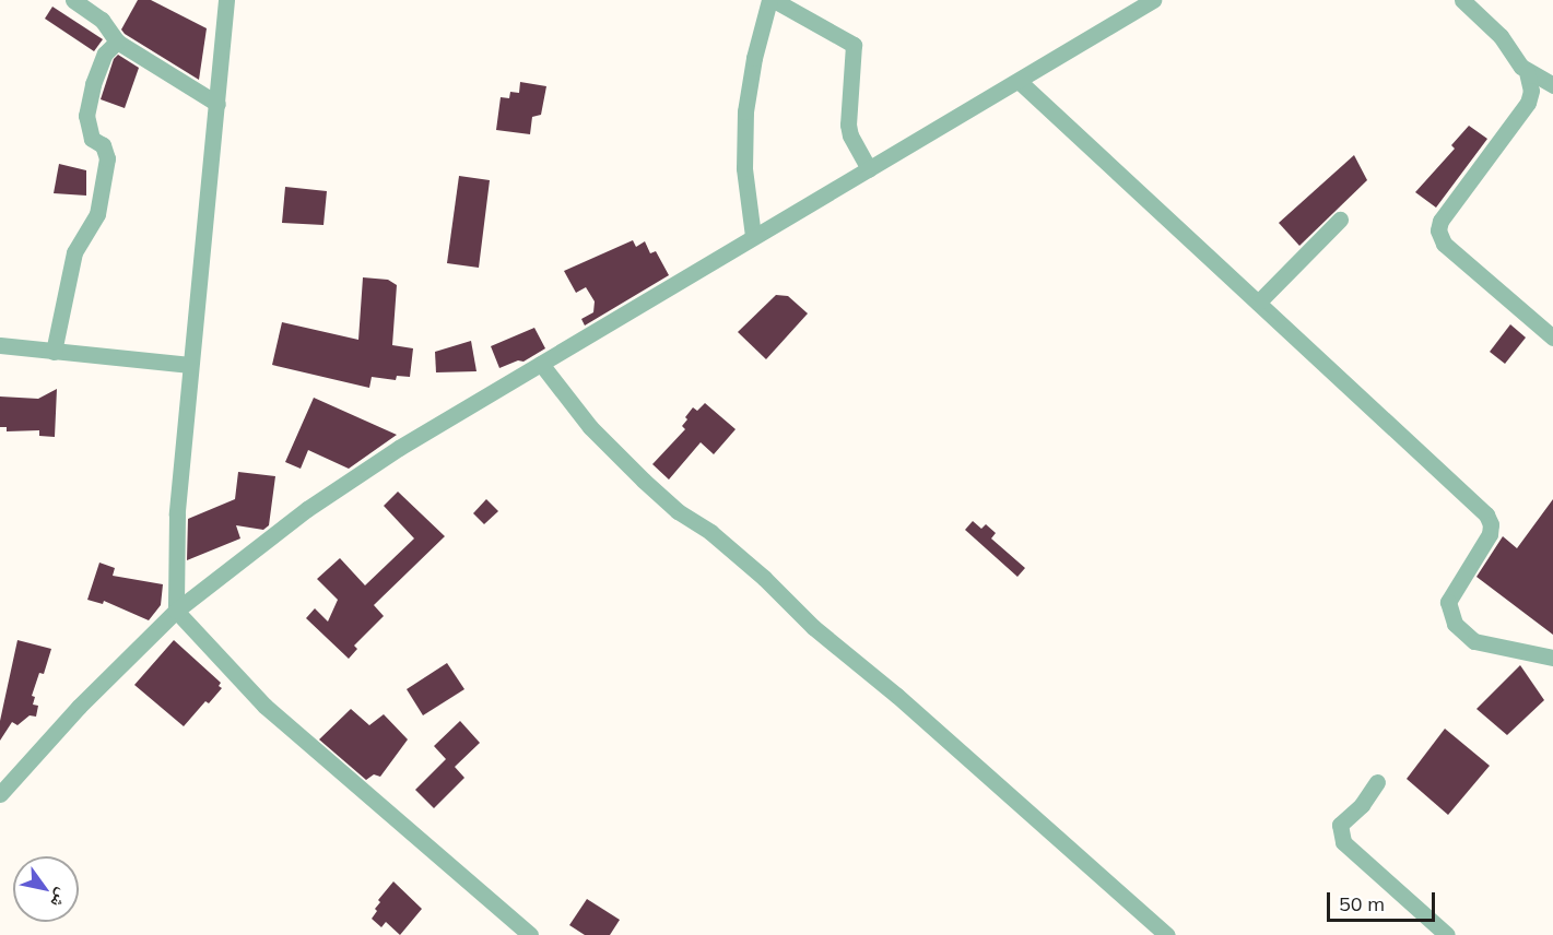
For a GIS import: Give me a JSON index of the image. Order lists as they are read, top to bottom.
{
  "scale_bar": "50 m",
  "north": "bottom right"
}
